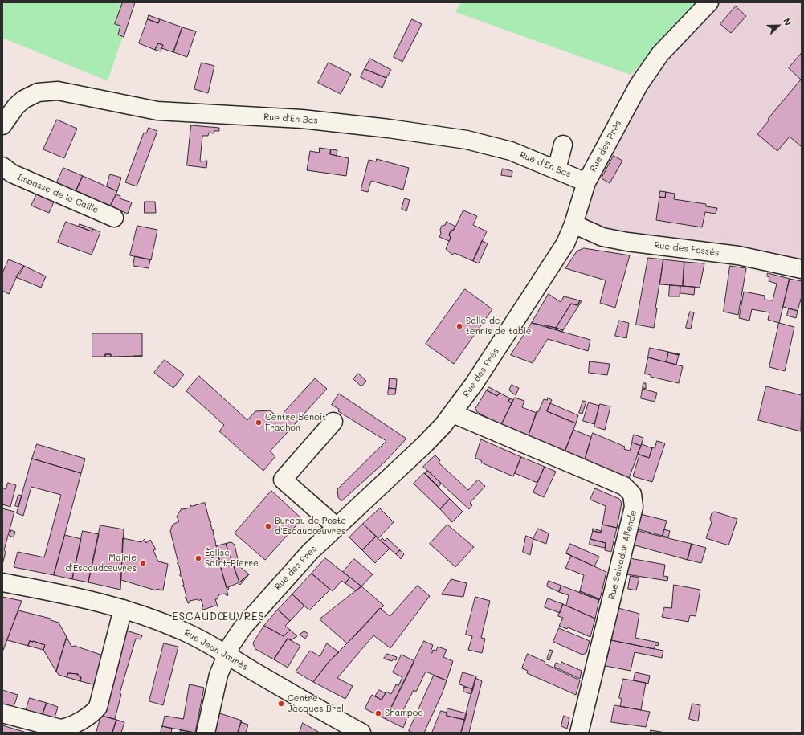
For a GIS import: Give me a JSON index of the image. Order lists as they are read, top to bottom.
{
  "streets": {
    "street": [
      "Rue d'En Bas",
      "Rue des Prés",
      "Impasse de la Caille",
      "Rue des Fossés",
      "Rue Salvador Allende",
      "Rue Jean Jaurès"
    ]
  },
  "crossings": [
    ["Rue d'En Bas", "Rue des Prés"],
    ["Rue des Prés", "Rue des Fossés"],
    ["Rue des Prés", "Rue Salvador Allende"],
    ["Rue des Prés", "Rue Jean Jaurès"]
  ],
  "districts": ["ESCAUDŒUVRES"],
  "places": [
    "Salle de tennis de table",
    "Centre Benoît Frachon",
    "Bureau de Poste d'Escaudœuvres",
    "Église Saint-Pierre",
    "Mairie d'Escaudœuvres",
    "Centre Jacques Brel",
    "Shampoo"
  ],
  "north": "top right"
}
